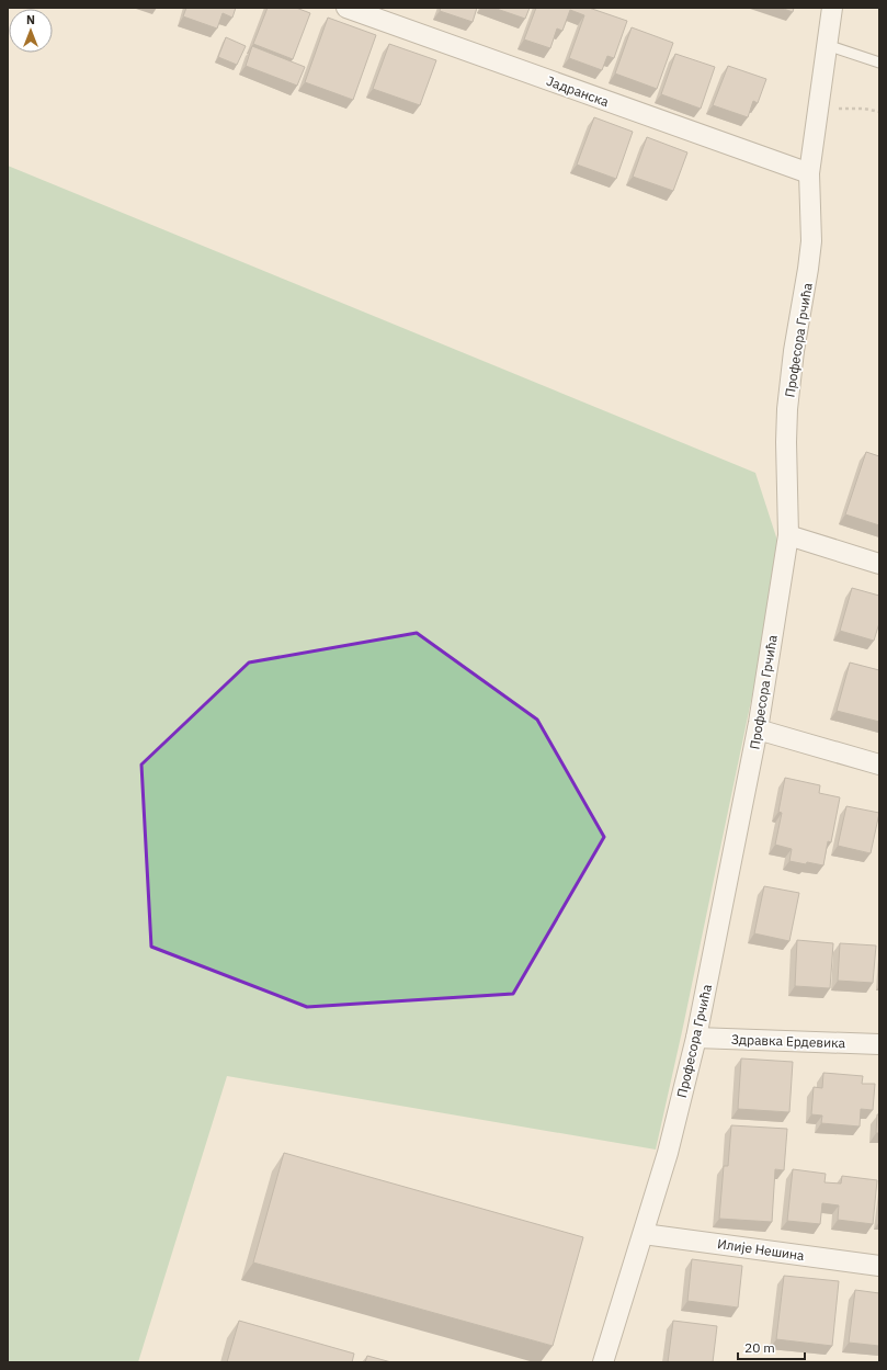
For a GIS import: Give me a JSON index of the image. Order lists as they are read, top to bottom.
{
  "streets": {
    "street": [
      "Јадранска",
      "Професора Грчића",
      "Здравка Ердевика",
      "Илије Нешина"
    ]
  },
  "crossings": [
    ["Јадранска", "Професора Грчића"],
    ["Професора Грчића", "Здравка Ердевика"],
    ["Професора Грчића", "Илије Нешина"]
  ],
  "scale_bar": "20 m",
  "north": "top"
}
